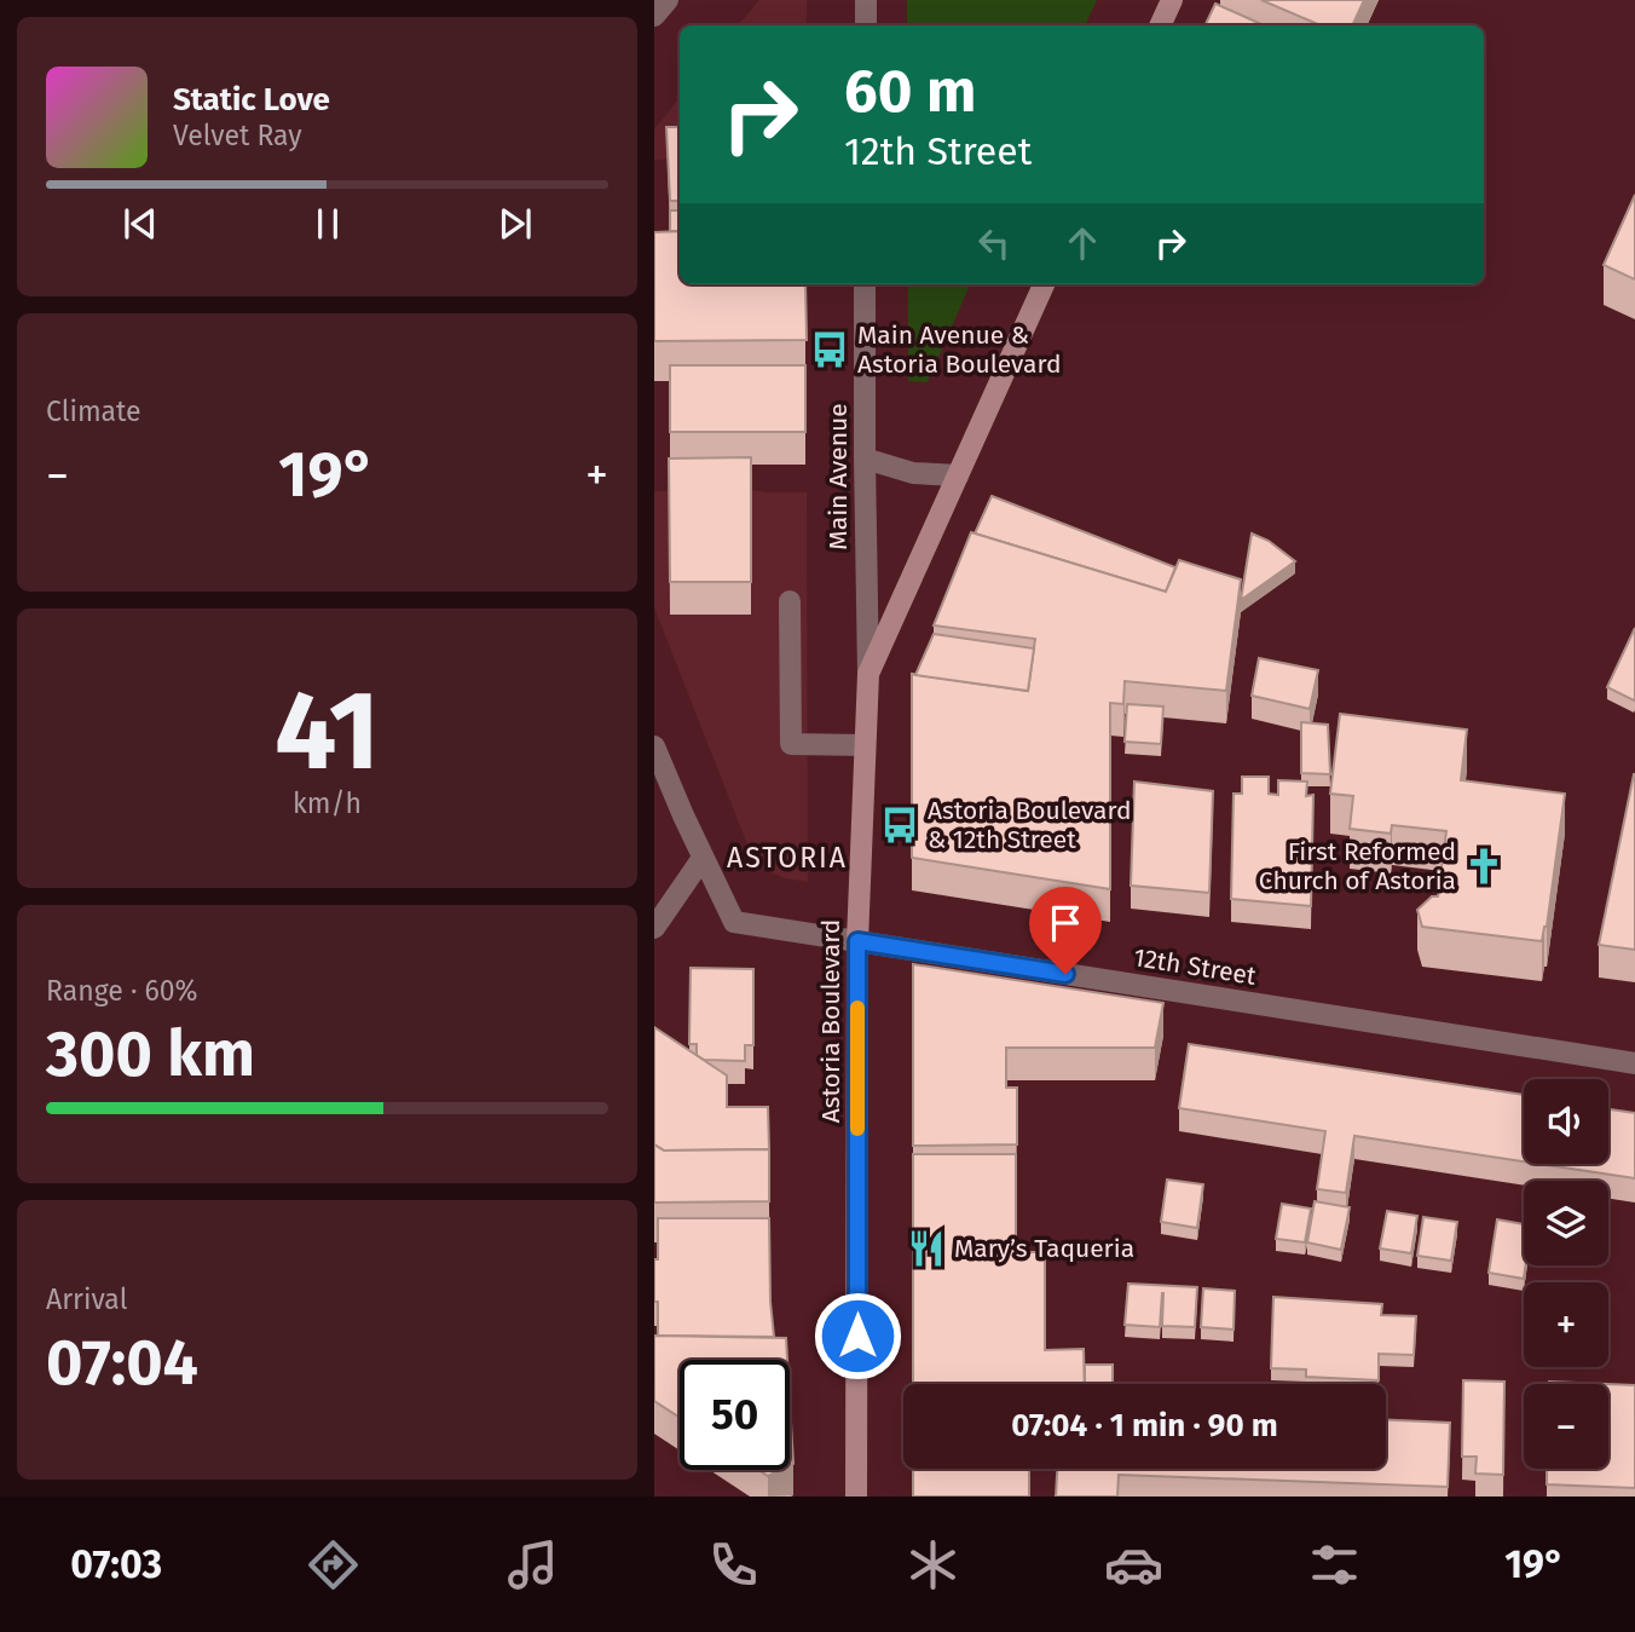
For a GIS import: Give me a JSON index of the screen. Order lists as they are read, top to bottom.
{
  "streets": {
    "main road": ["Astoria Boulevard"],
    "street": ["Main Avenue", "12th Street"]
  },
  "crossings": [
    ["Main Avenue", "Astoria Boulevard"],
    ["12th Street", "Astoria Boulevard"]
  ],
  "districts": ["ASTORIA"],
  "places": {
    "bus stop": ["Main Avenue & Astoria Boulevard", "Astoria Boulevard & 12th Street"],
    "church": ["First Reformed Church of Astoria"],
    "restaurant": ["Mary’s Taqueria"]
  },
  "page": {
    "turn": ["60 m", "12th Street"],
    "song": ["Static Love", "Velvet Ray"],
    "tile": [
      "Climate",
      ["41", "km/h"],
      ["Range · 60%", "300 km"],
      ["Arrival", "07:04"]
    ],
    "heat": ["−", "19°", "+"],
    "map_buttons": ["+", "−"],
    "limit": "50",
    "trip": "07:04 · 1 min · 90 m",
    "tabs": ["07:03", "19°"]
  }
}
